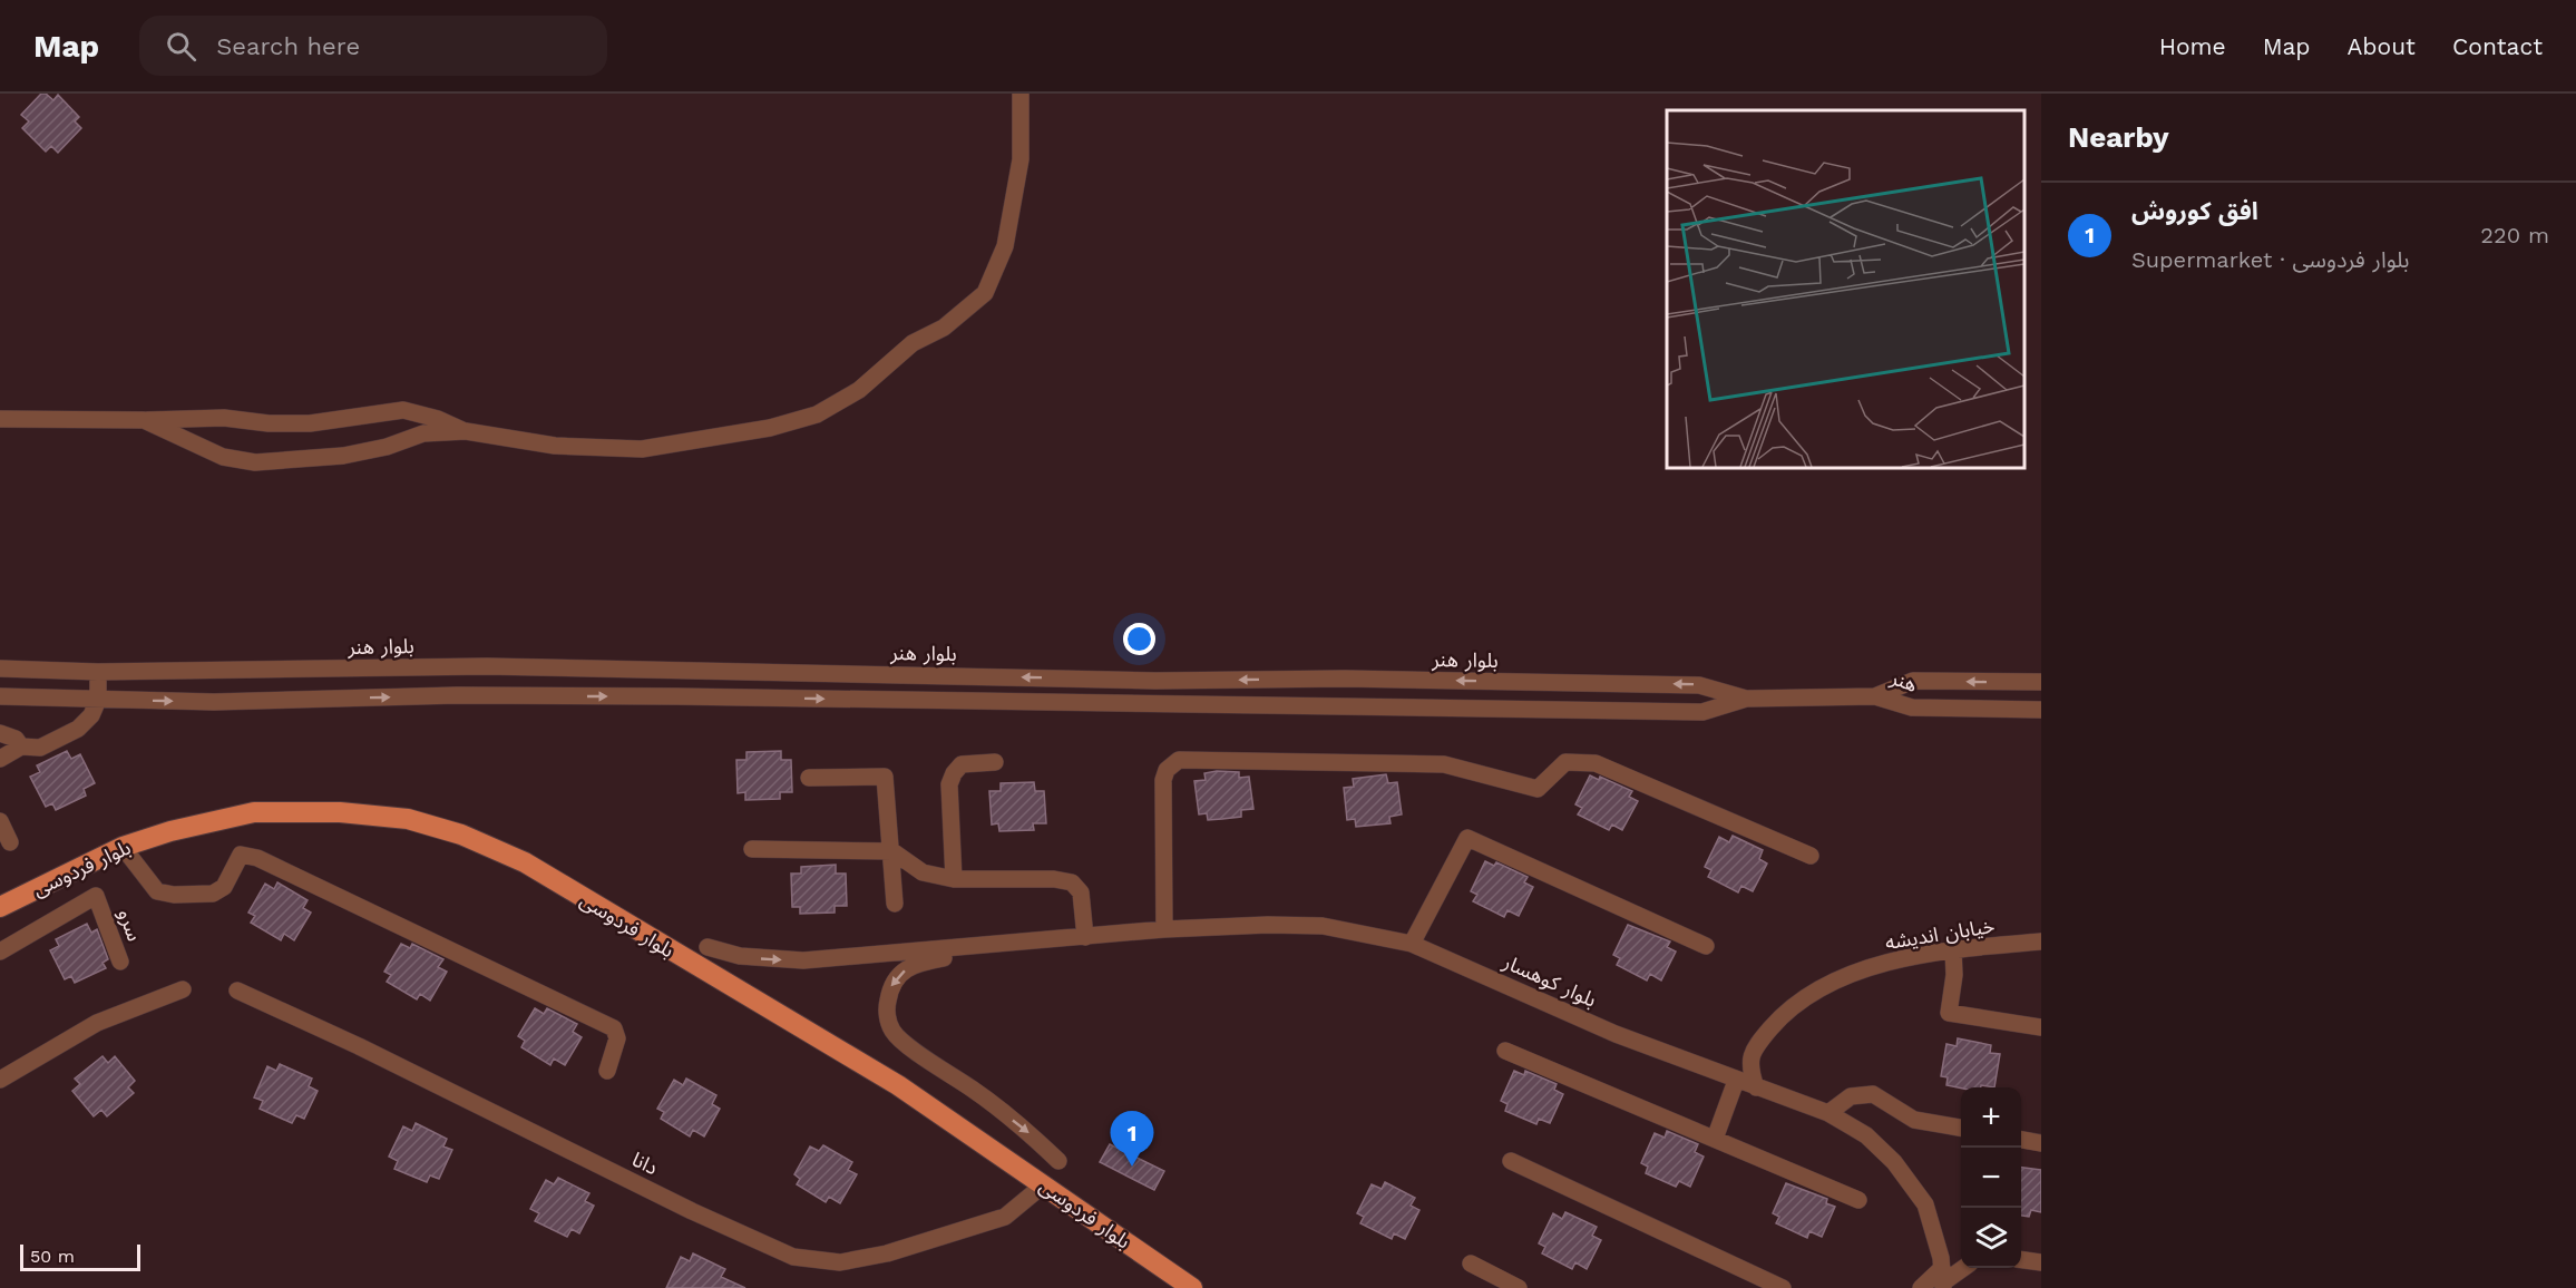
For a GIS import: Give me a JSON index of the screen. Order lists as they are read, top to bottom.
{
  "streets": {
    "main road": ["بلوار فردوسی"],
    "street": [
      "بلوار هنر",
      "هنر",
      "سرو",
      "خیابان اندیشه",
      "بلوار کوهسار",
      "دانا"
    ]
  },
  "crossings": [
    ["بلوار هنر", "هنر"],
    ["بلوار فردوسی", "دانا"],
    ["خیابان اندیشه", "بلوار کوهسار"]
  ],
  "scale_bar": "50 m",
  "page": {
    "header": "Map",
    "search": "Search here",
    "nav": [
      "Home",
      "Map",
      "About",
      "Contact"
    ],
    "heading": "Nearby",
    "list": [
      {
        "mark": "1",
        "name": "افق کوروش",
        "note": "Supermarket · بلوار فردوسی",
        "value": "220 m"
      }
    ],
    "map_buttons": ["+", "−"],
    "pins": "1",
    "scale": "50 m"
  }
}
